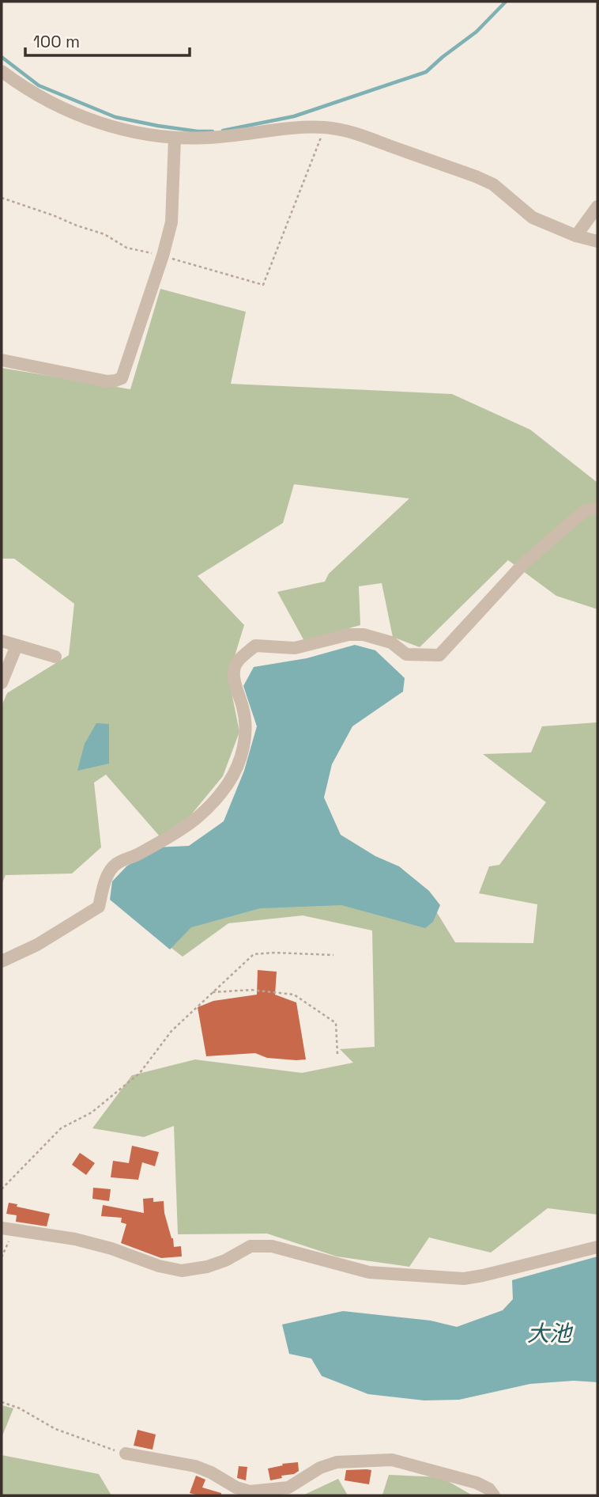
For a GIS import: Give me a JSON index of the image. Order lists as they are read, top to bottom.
{
  "water": ["大池"],
  "scale_bar": "100 m"
}
